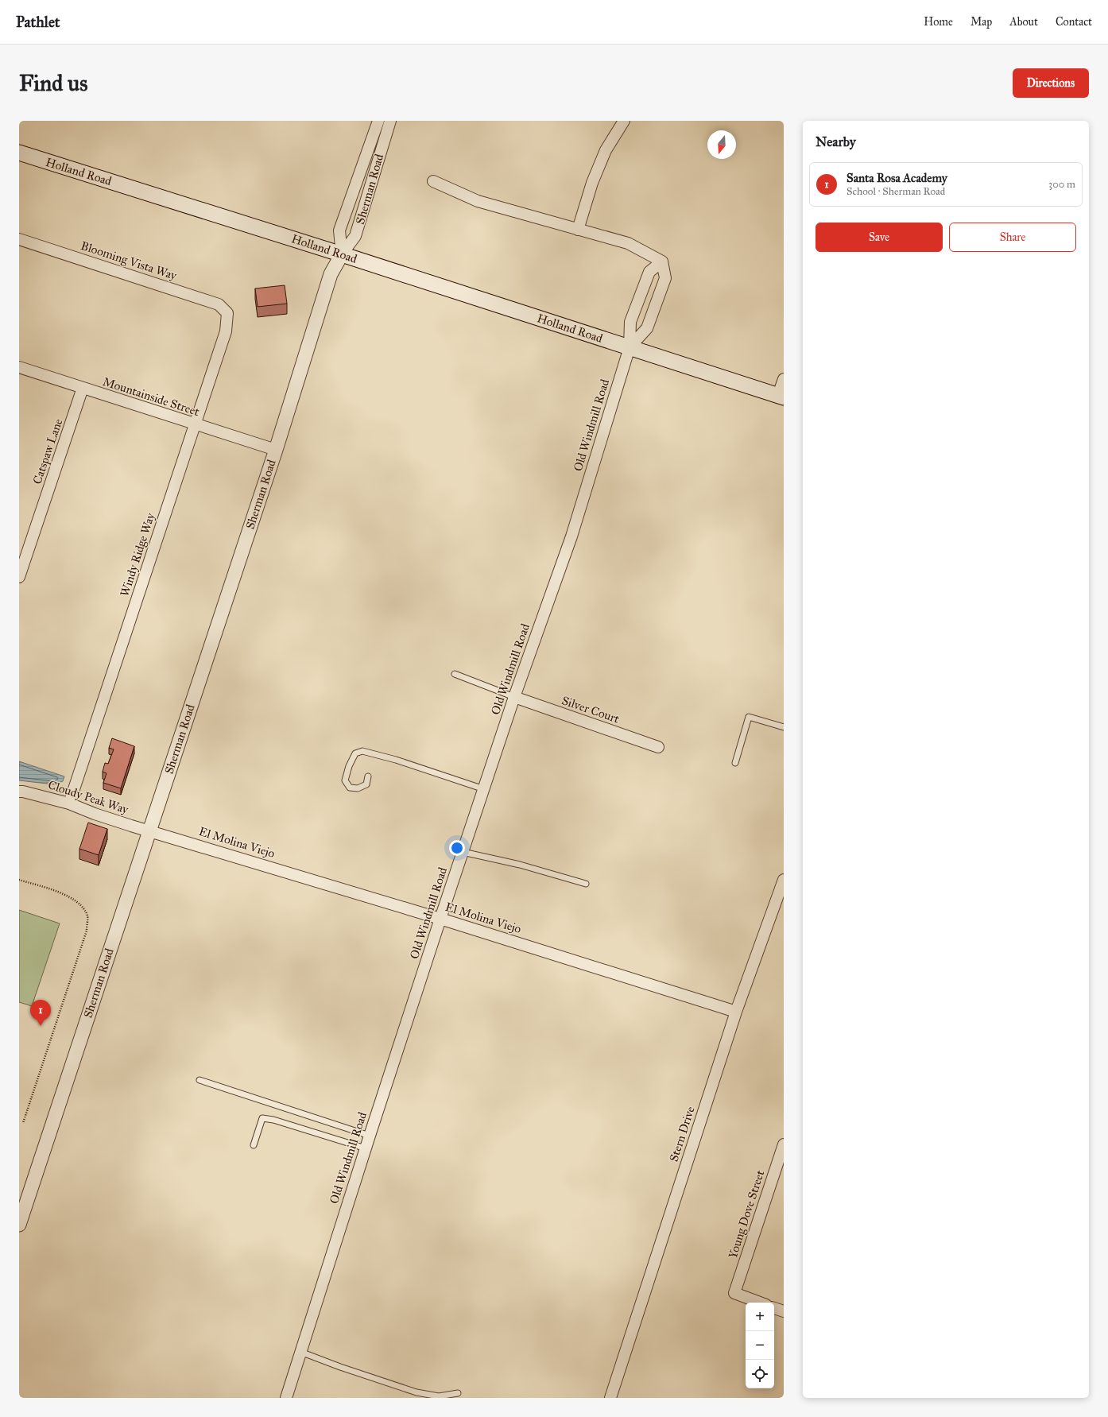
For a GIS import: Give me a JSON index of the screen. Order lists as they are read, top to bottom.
{
  "streets": {
    "main road": ["Holland Road"],
    "street": [
      "Sherman Road",
      "Blooming Vista Way",
      "Mountainside Street",
      "Old Windmill Road",
      "Catspaw Lane",
      "Windy Ridge Way",
      "Silver Court",
      "Cloudy Peak Way",
      "El Molina Viejo",
      "Stern Drive",
      "Young Dove Street"
    ]
  },
  "crossings": [
    ["Holland Road", "Sherman Road"],
    ["Holland Road", "Old Windmill Road"],
    ["Sherman Road", "Mountainside Street"],
    ["Sherman Road", "Cloudy Peak Way"],
    ["Sherman Road", "El Molina Viejo"],
    ["Blooming Vista Way", "Windy Ridge Way"],
    ["Mountainside Street", "Catspaw Lane"],
    ["Mountainside Street", "Windy Ridge Way"],
    ["Old Windmill Road", "Silver Court"],
    ["Old Windmill Road", "El Molina Viejo"],
    ["Windy Ridge Way", "Cloudy Peak Way"],
    ["Cloudy Peak Way", "El Molina Viejo"],
    ["El Molina Viejo", "Stern Drive"]
  ],
  "north": "bottom",
  "page": {
    "header": "Pathlet",
    "nav": [
      "Home",
      "Map",
      "About",
      "Contact"
    ],
    "buttons": [
      "Directions",
      ["Save", "Share"]
    ],
    "title": "Find us",
    "heading": "Nearby",
    "list": [
      {
        "mark": "1",
        "name": "Santa Rosa Academy",
        "note": "School · Sherman Road",
        "value": "300 m"
      }
    ],
    "pins": "1",
    "map_buttons": ["+", "−"]
  }
}
